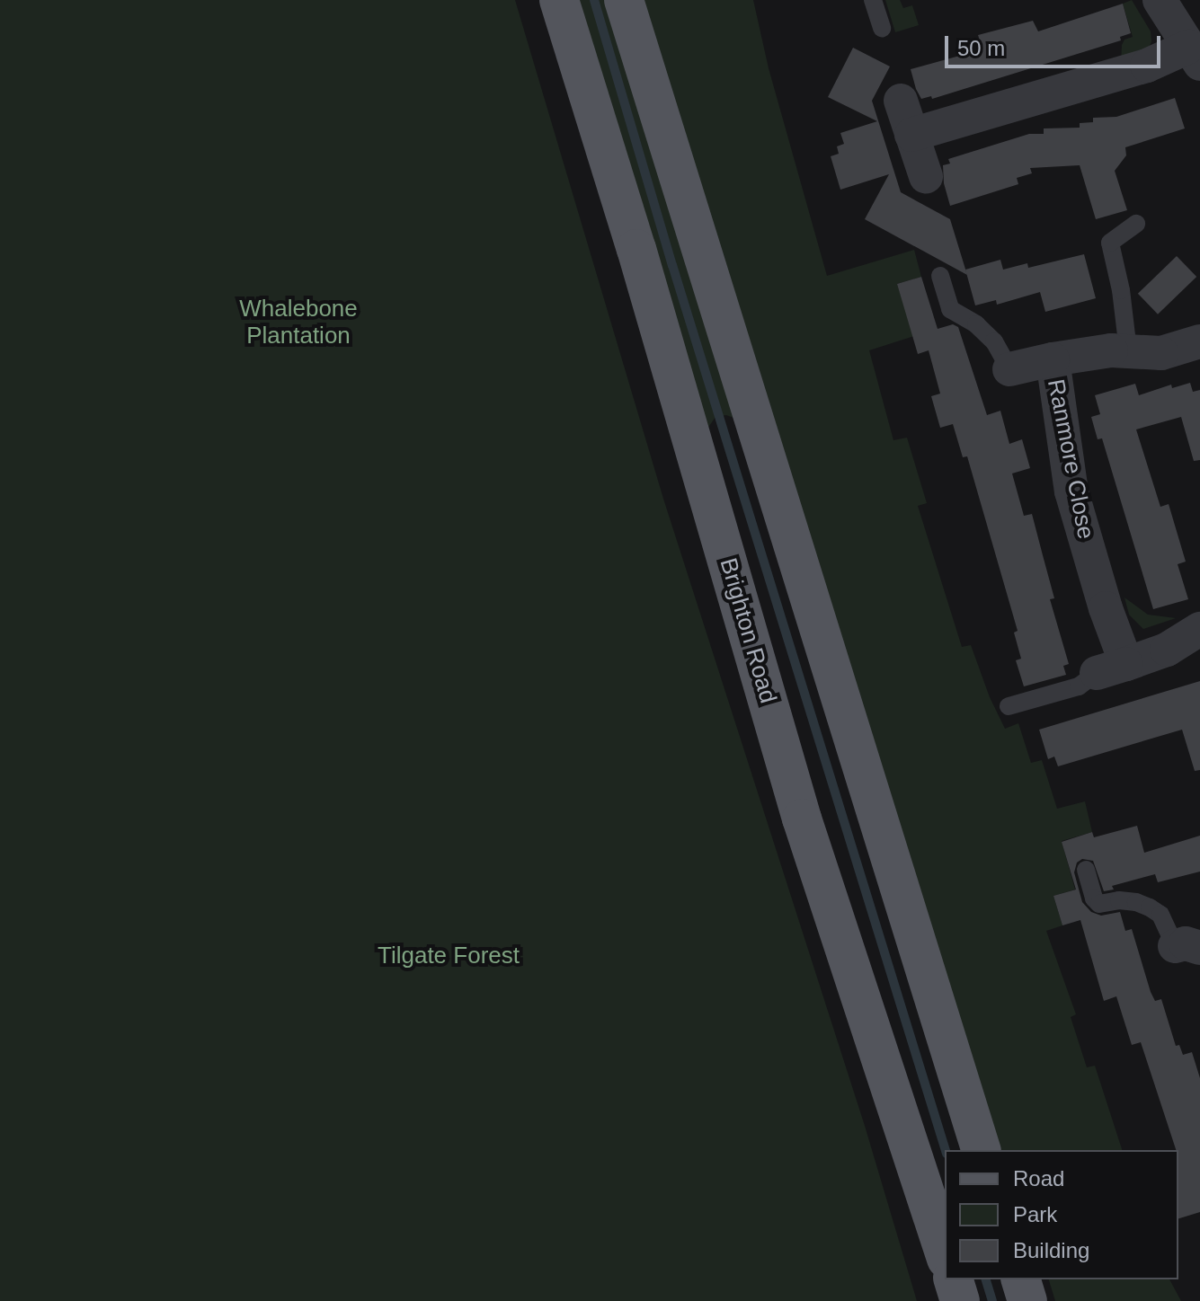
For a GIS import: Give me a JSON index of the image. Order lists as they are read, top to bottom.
{
  "streets": {
    "main road": ["Brighton Road"],
    "street": ["Ranmore Close"]
  },
  "parks": ["Whalebone Plantation", "Tilgate Forest"],
  "legend": ["Road", "Park", "Building"],
  "scale_bar": "50 m"
}
